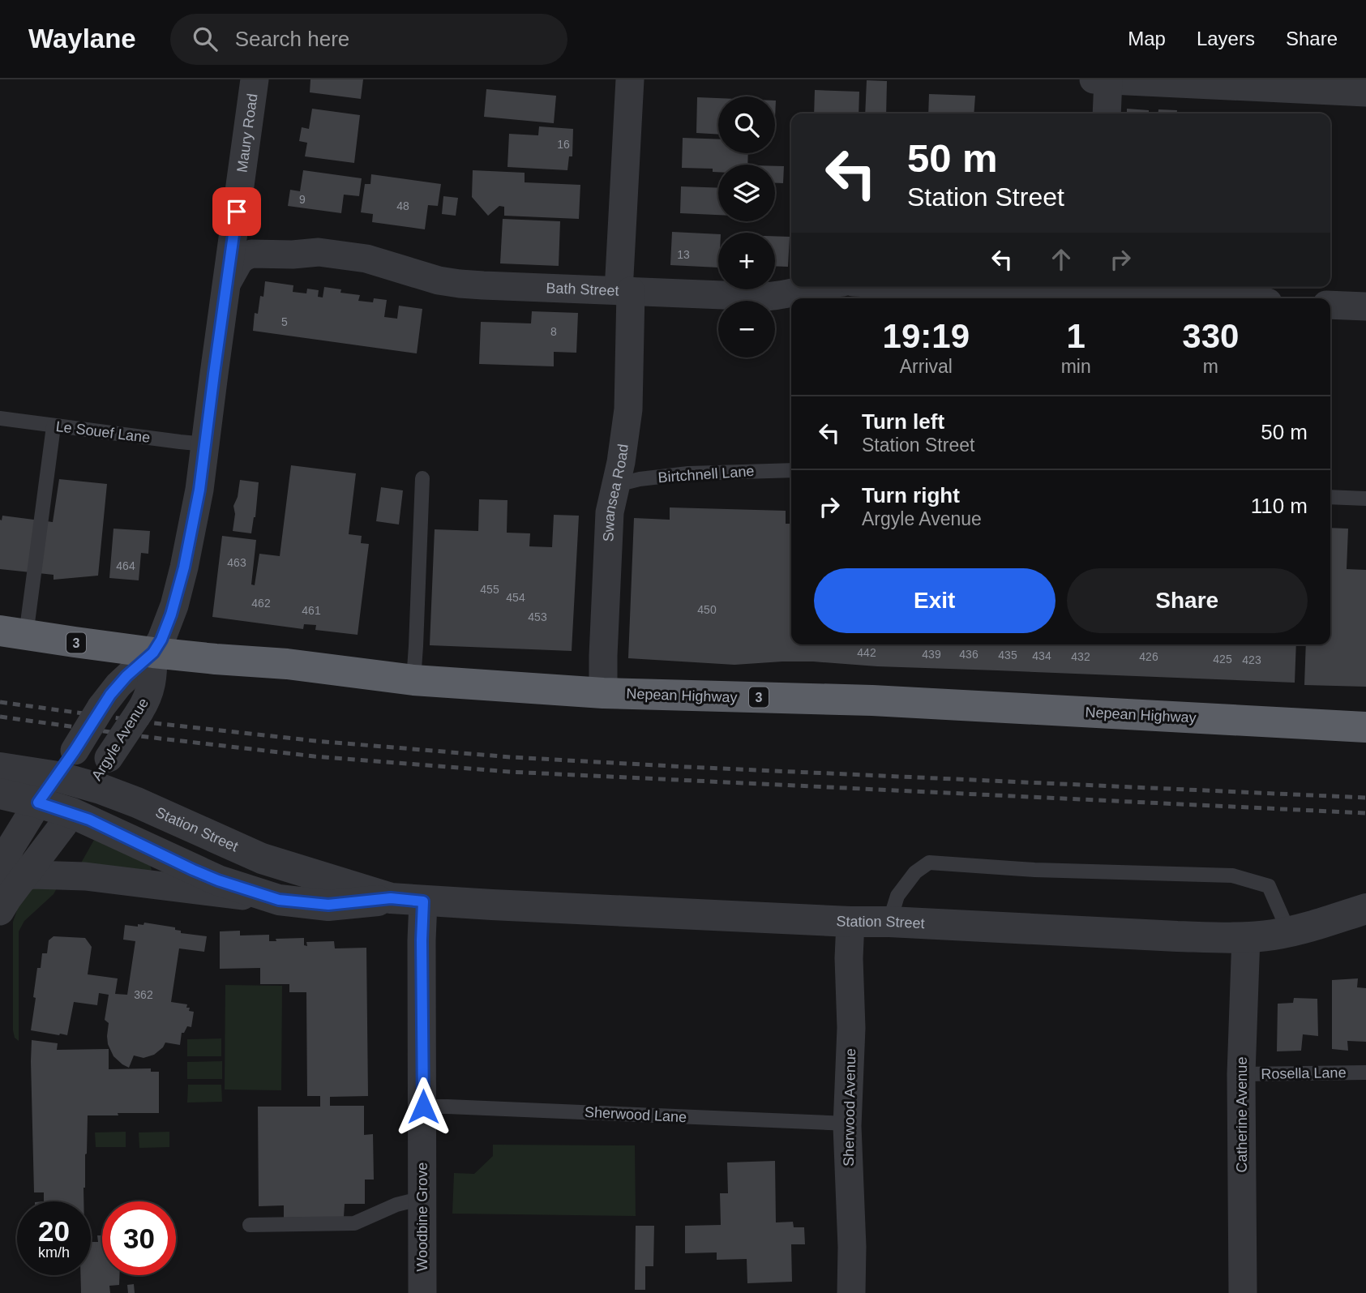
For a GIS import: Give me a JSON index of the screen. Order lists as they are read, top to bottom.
{
  "streets": {
    "highway": ["3", "Nepean Highway"],
    "street": [
      "Maury Road",
      "Bath Street",
      "Swansea Road",
      "Argyle Avenue",
      "Station Street",
      "Sherwood Avenue",
      "Catherine Avenue",
      "Woodbine Grove"
    ],
    "lane": [
      "Le Souef Lane",
      "Birtchnell Lane",
      "Rosella Lane",
      "Sherwood Lane"
    ]
  },
  "crossings": [
    ["Maury Road", "Bath Street"],
    ["Maury Road", "Le Souef Lane"],
    ["Maury Road", "Nepean Highway"],
    ["Maury Road", "Argyle Avenue"],
    ["Bath Street", "Swansea Road"],
    ["Birtchnell Lane", "Swansea Road"],
    ["Swansea Road", "Nepean Highway"],
    ["Nepean Highway", "Argyle Avenue"],
    ["Argyle Avenue", "Station Street"],
    ["Station Street", "Sherwood Avenue"],
    ["Station Street", "Catherine Avenue"],
    ["Station Street", "Woodbine Grove"],
    ["Rosella Lane", "Catherine Avenue"],
    ["Sherwood Avenue", "Sherwood Lane"],
    ["Sherwood Lane", "Woodbine Grove"]
  ],
  "house_numbers": [
    "16",
    "9",
    "48",
    "13",
    "5",
    "8",
    "463",
    "464",
    "455",
    "454",
    "462",
    "450",
    "461",
    "453",
    "442",
    "439",
    "436",
    "435",
    "434",
    "432",
    "426",
    "425",
    "423",
    "362"
  ],
  "page": {
    "header": "Waylane",
    "search": "Search here",
    "nav": ["Map", "Layers", "Share"],
    "map_buttons": ["+", "−"],
    "turn": ["50 m", "Station Street"],
    "eta": [
      "19:19",
      "Arrival",
      "1",
      "min",
      "330",
      "m"
    ],
    "list": [
      {
        "name": "Turn left",
        "note": "Station Street",
        "value": "50 m"
      },
      {
        "name": "Turn right",
        "note": "Argyle Avenue",
        "value": "110 m"
      }
    ],
    "buttons": ["Exit", "Share"],
    "speed": "20 km/h",
    "limit": "30"
  }
}
